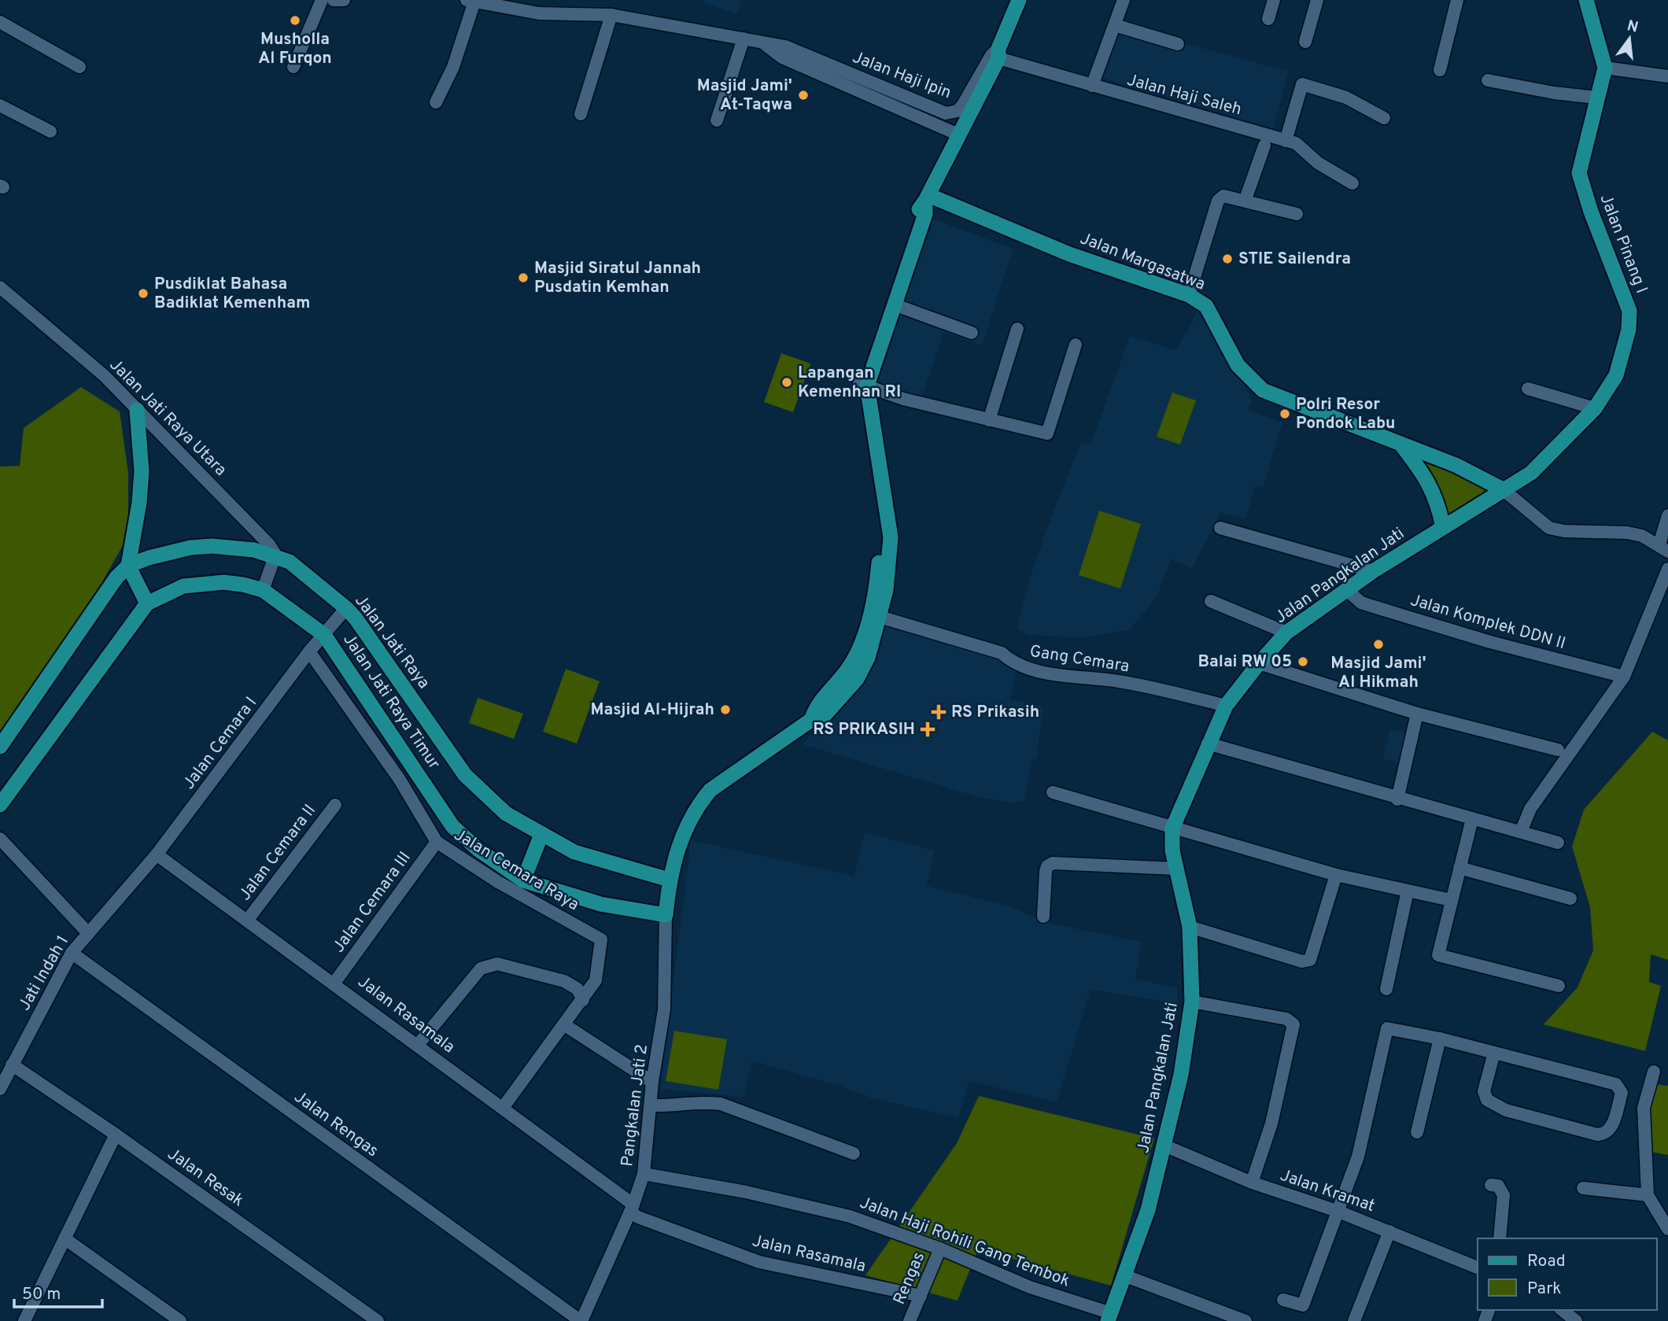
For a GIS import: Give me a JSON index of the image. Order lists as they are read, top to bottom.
{
  "streets": {
    "main road": [
      "Jalan Pinang I",
      "Jalan Margasatwa",
      "Jalan Pangkalan Jati",
      "Jalan Jati Raya",
      "Jalan Jati Raya Timur"
    ],
    "street": [
      "Jalan Haji Ipin",
      "Jalan Haji Saleh",
      "Jalan Jati Raya Utara",
      "Jalan Komplek DDN II",
      "Gang Cemara",
      "Jalan Cemara I",
      "Jalan Cemara II",
      "Jalan Cemara Raya",
      "Jalan Cemara III",
      "Jati Indah 1",
      "Jalan Rasamala",
      "Pangkalan Jati 2",
      "Jalan Rengas",
      "Jalan Resak",
      "Jalan Kramat",
      "Jalan Haji Rohili Gang Tembok",
      "Rengas"
    ]
  },
  "crossings": [
    ["Jalan Haji Ipin", "Jalan Haji Saleh"],
    ["Jalan Pinang I", "Jalan Margasatwa"],
    ["Jalan Pinang I", "Jalan Pangkalan Jati"],
    ["Jalan Margasatwa", "Jalan Pangkalan Jati"],
    ["Jalan Jati Raya Utara", "Jalan Jati Raya"],
    ["Jalan Pangkalan Jati", "Jalan Komplek DDN II"],
    ["Jalan Pangkalan Jati", "Gang Cemara"],
    ["Jalan Pangkalan Jati", "Jalan Kramat"],
    ["Jalan Pangkalan Jati", "Jalan Haji Rohili Gang Tembok"],
    ["Jalan Jati Raya Timur", "Pangkalan Jati 2"],
    ["Jalan Cemara I", "Jalan Cemara Raya"],
    ["Jalan Cemara I", "Jati Indah 1"],
    ["Jalan Cemara I", "Jalan Rasamala"],
    ["Jalan Cemara II", "Jalan Rasamala"],
    ["Jalan Cemara Raya", "Jalan Cemara III"],
    ["Jalan Cemara Raya", "Jalan Rasamala"],
    ["Jalan Cemara III", "Jalan Rasamala"],
    ["Jati Indah 1", "Jalan Rasamala"],
    ["Jati Indah 1", "Jalan Rengas"],
    ["Jati Indah 1", "Jalan Resak"],
    ["Jalan Rasamala", "Pangkalan Jati 2"],
    ["Jalan Rasamala", "Rengas"],
    ["Pangkalan Jati 2", "Jalan Rengas"],
    ["Pangkalan Jati 2", "Jalan Haji Rohili Gang Tembok"],
    ["Jalan Haji Rohili Gang Tembok", "Rengas"]
  ],
  "places": {
    "other": [
      "Musholla Al Furqon",
      "Masjid Jami' At-Taqwa",
      "STIE Sailendra",
      "Masjid Siratul Jannah Pusdatin Kemhan",
      "Pusdiklat Bahasa Badiklat Kemenham",
      "Lapangan Kemenhan RI",
      "Polri Resor Pondok Labu",
      "Masjid Jami' Al Hikmah",
      "Balai RW 05",
      "Masjid Al-Hijrah"
    ],
    "health": ["RS Prikasih", "RS PRIKASIH"]
  },
  "legend": ["Road", "Park"],
  "scale_bar": "50 m",
  "north": "top"
}
